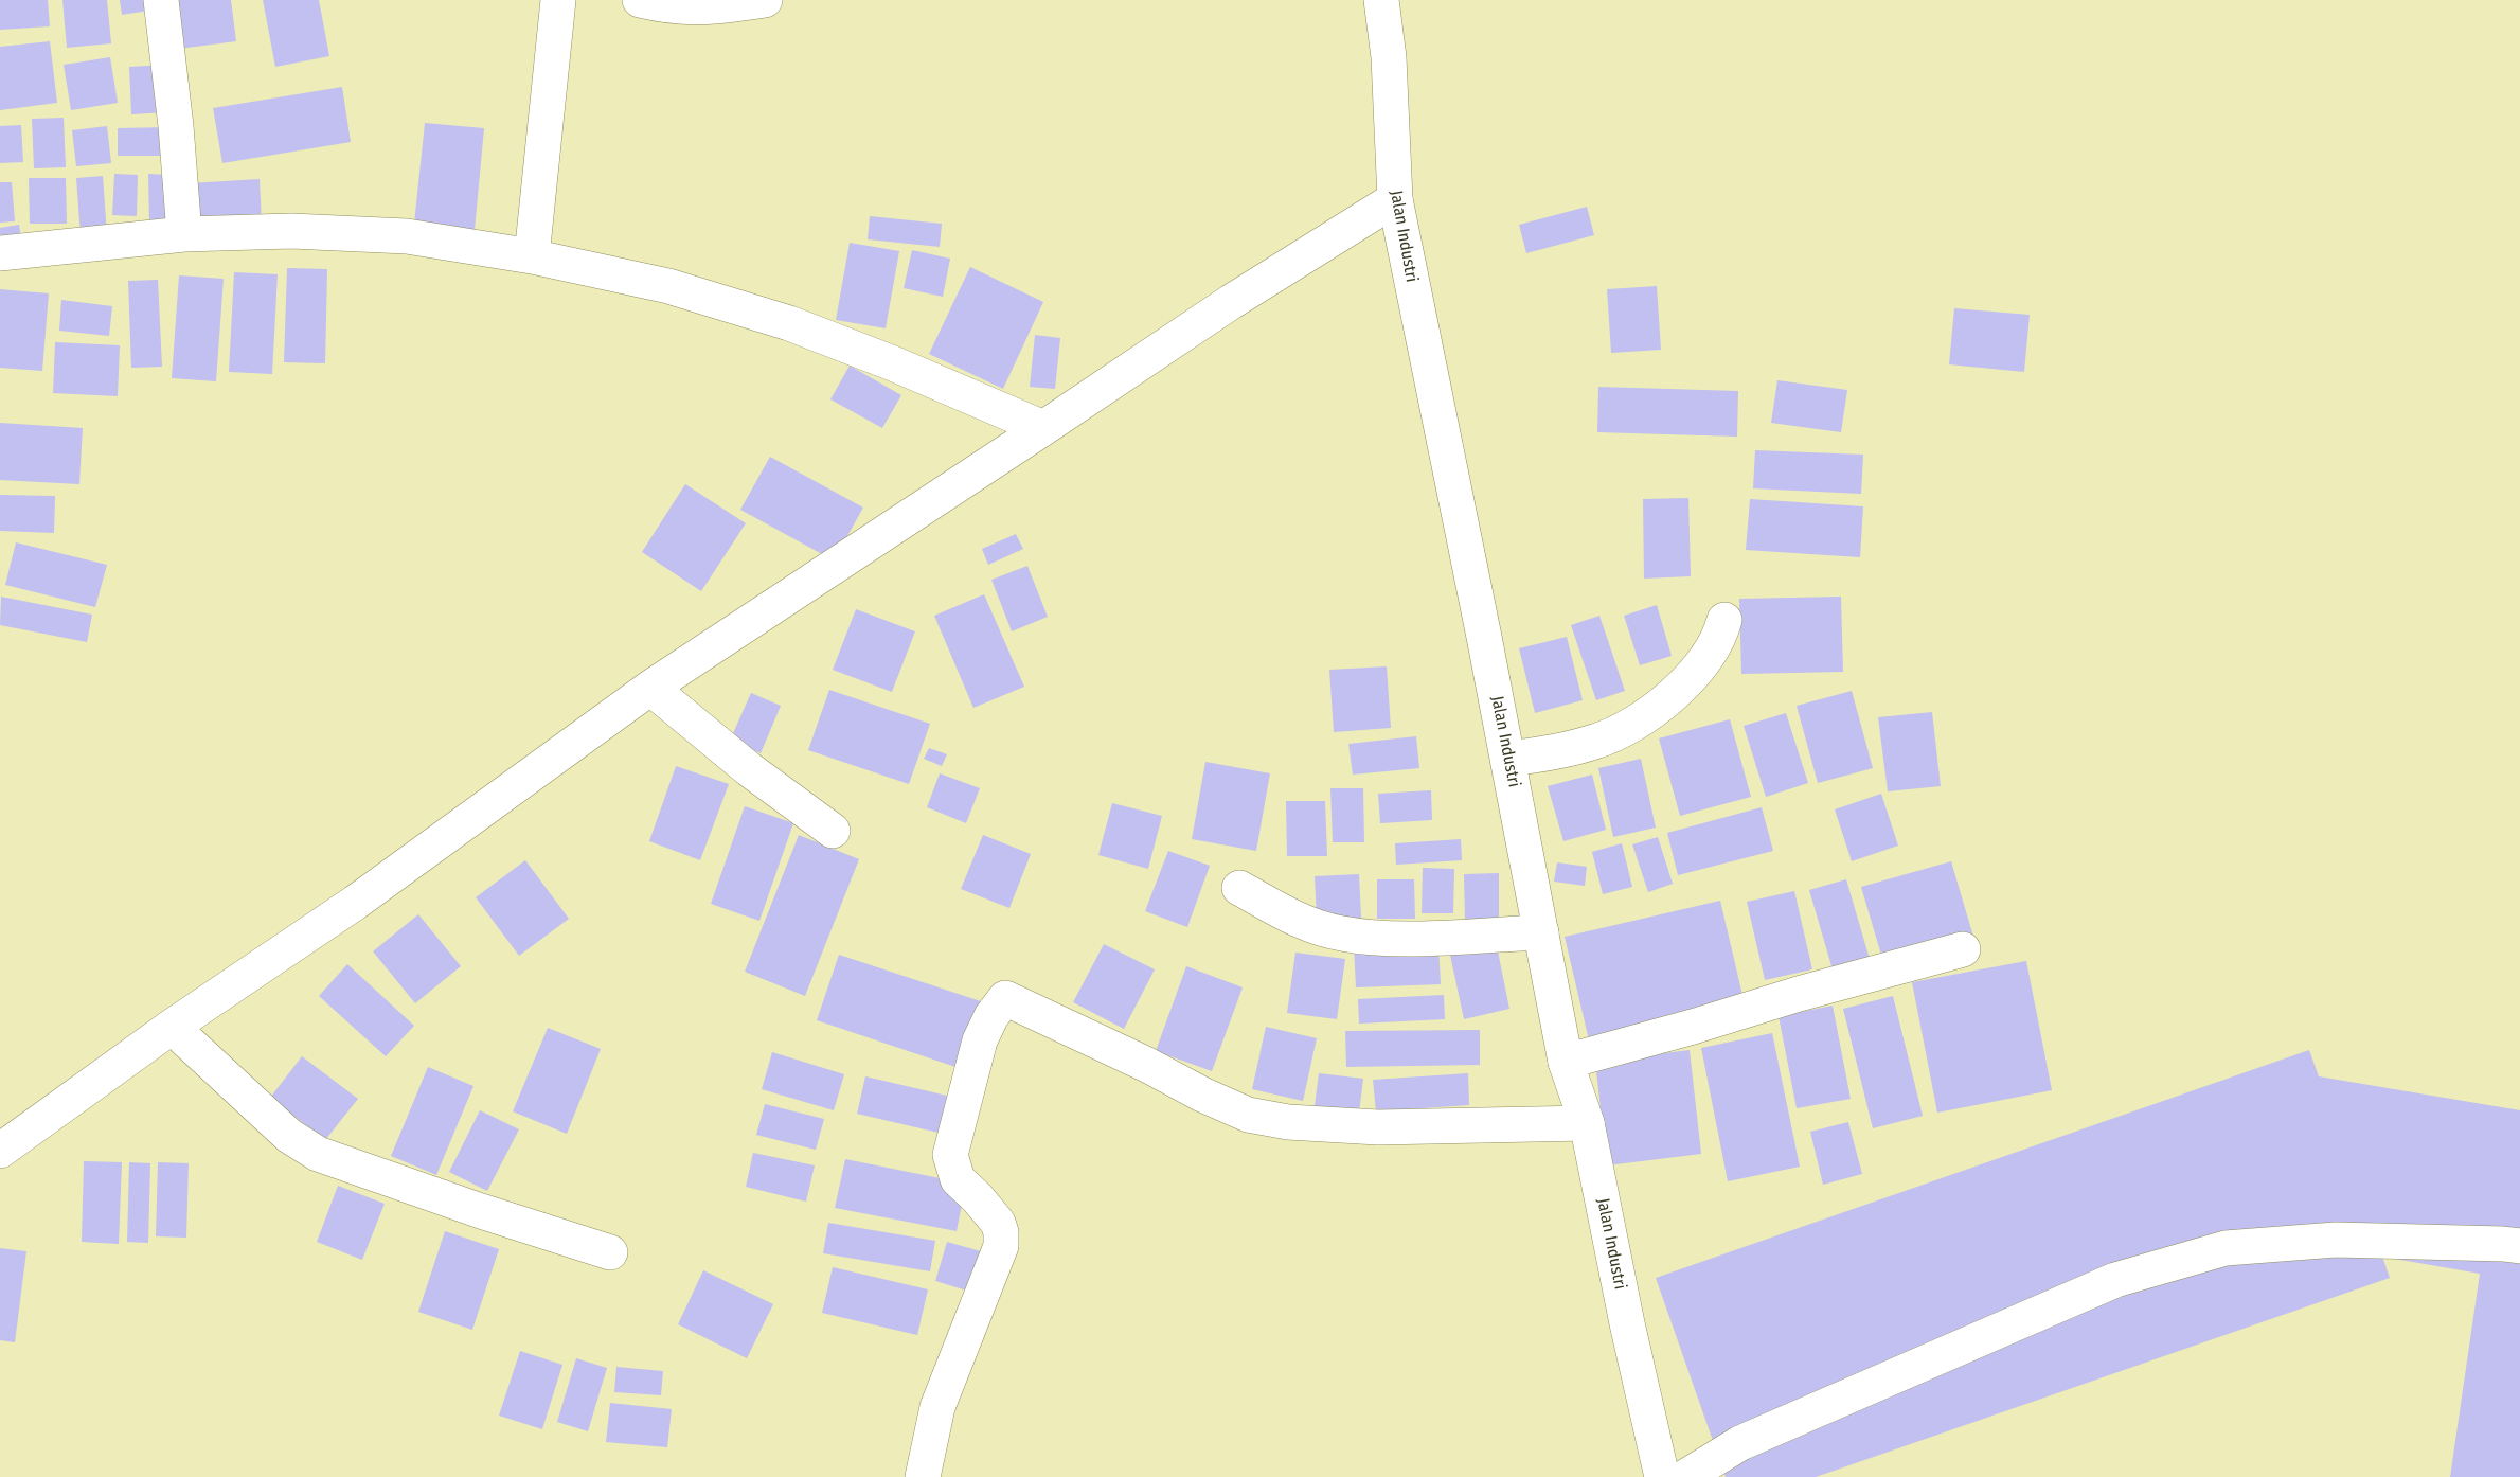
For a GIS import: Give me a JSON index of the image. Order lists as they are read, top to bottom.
{
  "streets": {
    "street": ["Jalan Industri"]
  }
}
